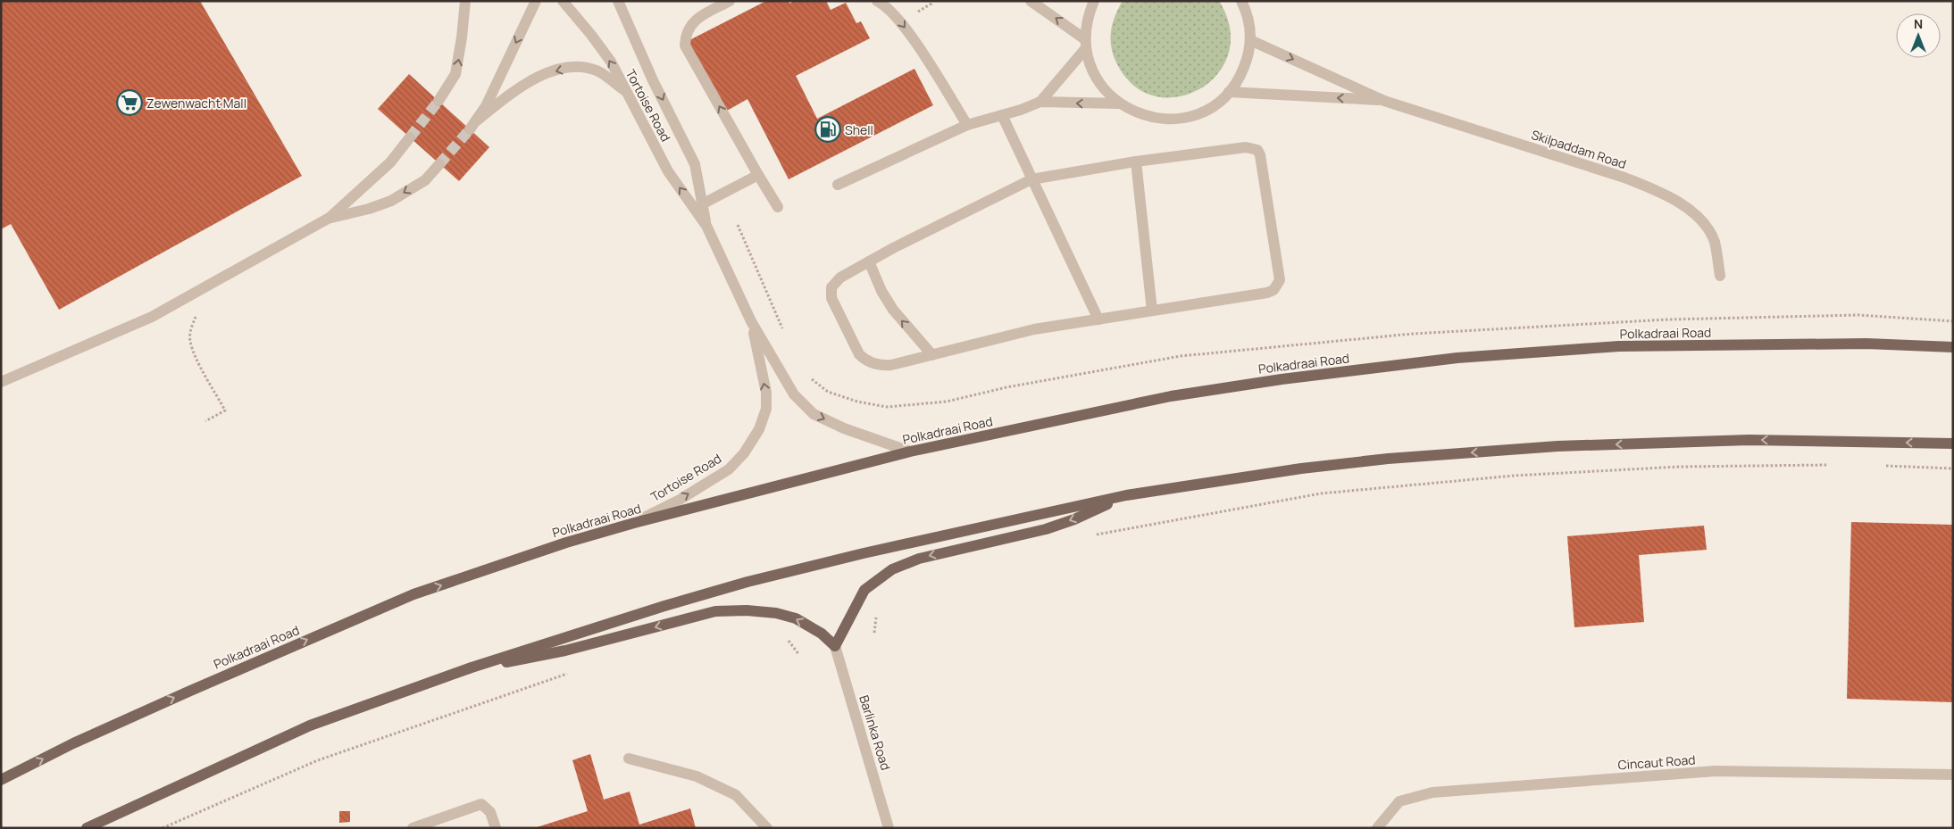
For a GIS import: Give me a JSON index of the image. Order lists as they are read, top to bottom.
{
  "streets": {
    "main road": ["Polkadraai Road"],
    "street": [
      "Tortoise Road",
      "Skilpaddam Road",
      "Barlinka Road",
      "Cincaut Road"
    ]
  },
  "crossings": [
    ["Tortoise Road", "Polkadraai Road"]
  ],
  "places": {
    "supermarket": ["Zewenwacht Mall"],
    "fuel station": ["Shell"]
  },
  "north": "top"
}
